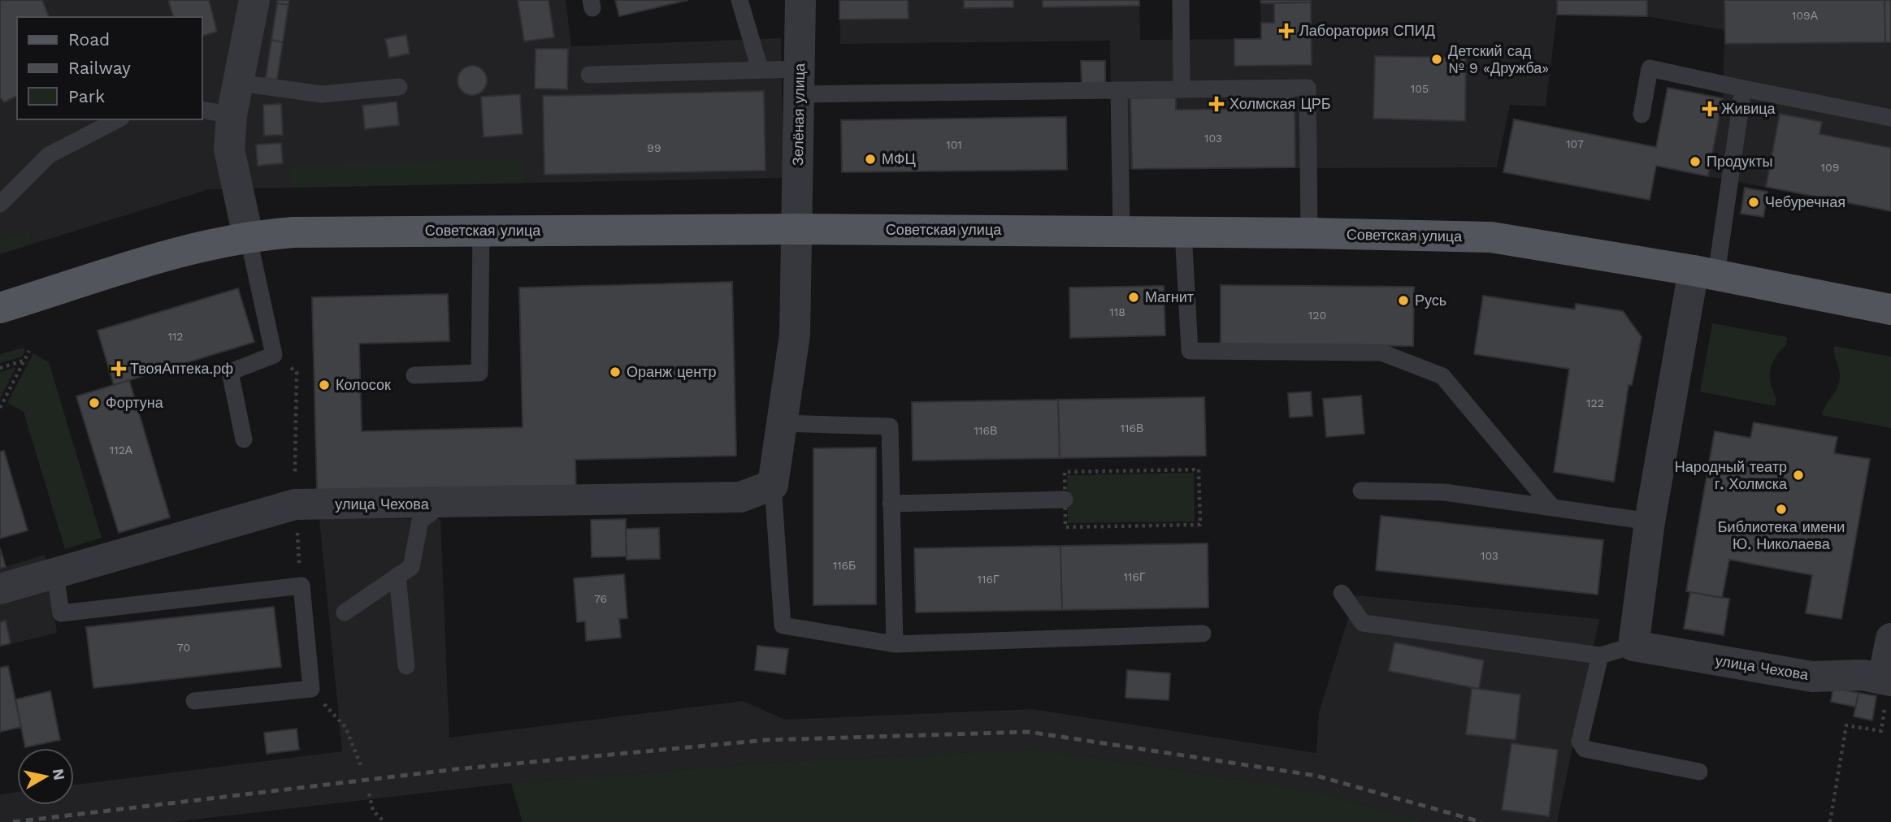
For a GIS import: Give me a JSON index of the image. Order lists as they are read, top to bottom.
{
  "streets": {
    "main road": ["Советская улица"],
    "street": ["Зелёная улица", "улица Чехова"]
  },
  "crossings": [
    ["Зелёная улица", "Советская улица"],
    ["Зелёная улица", "улица Чехова"]
  ],
  "places": {
    "health": [
      "Лаборатория СПИД",
      "Холмская ЦРБ",
      "Живица",
      "ТвояАптека.рф"
    ],
    "other": [
      "Детский сад № 9 «Дружба»",
      "МФЦ",
      "Продукты",
      "Чебуречная",
      "Магнит",
      "Русь",
      "Оранж центр",
      "Колосок",
      "Фортуна",
      "Народный театр г. Холмска",
      "Библиотека имени Ю. Николаева"
    ]
  },
  "house_numbers": [
    "109А",
    "105",
    "103",
    "107",
    "101",
    "99",
    "109",
    "118",
    "120",
    "112",
    "122",
    "116В",
    "116В",
    "112А",
    "103",
    "116Б",
    "116Г",
    "116Г",
    "76",
    "70"
  ],
  "legend": ["Road", "Railway", "Park"],
  "north": "right"
}
